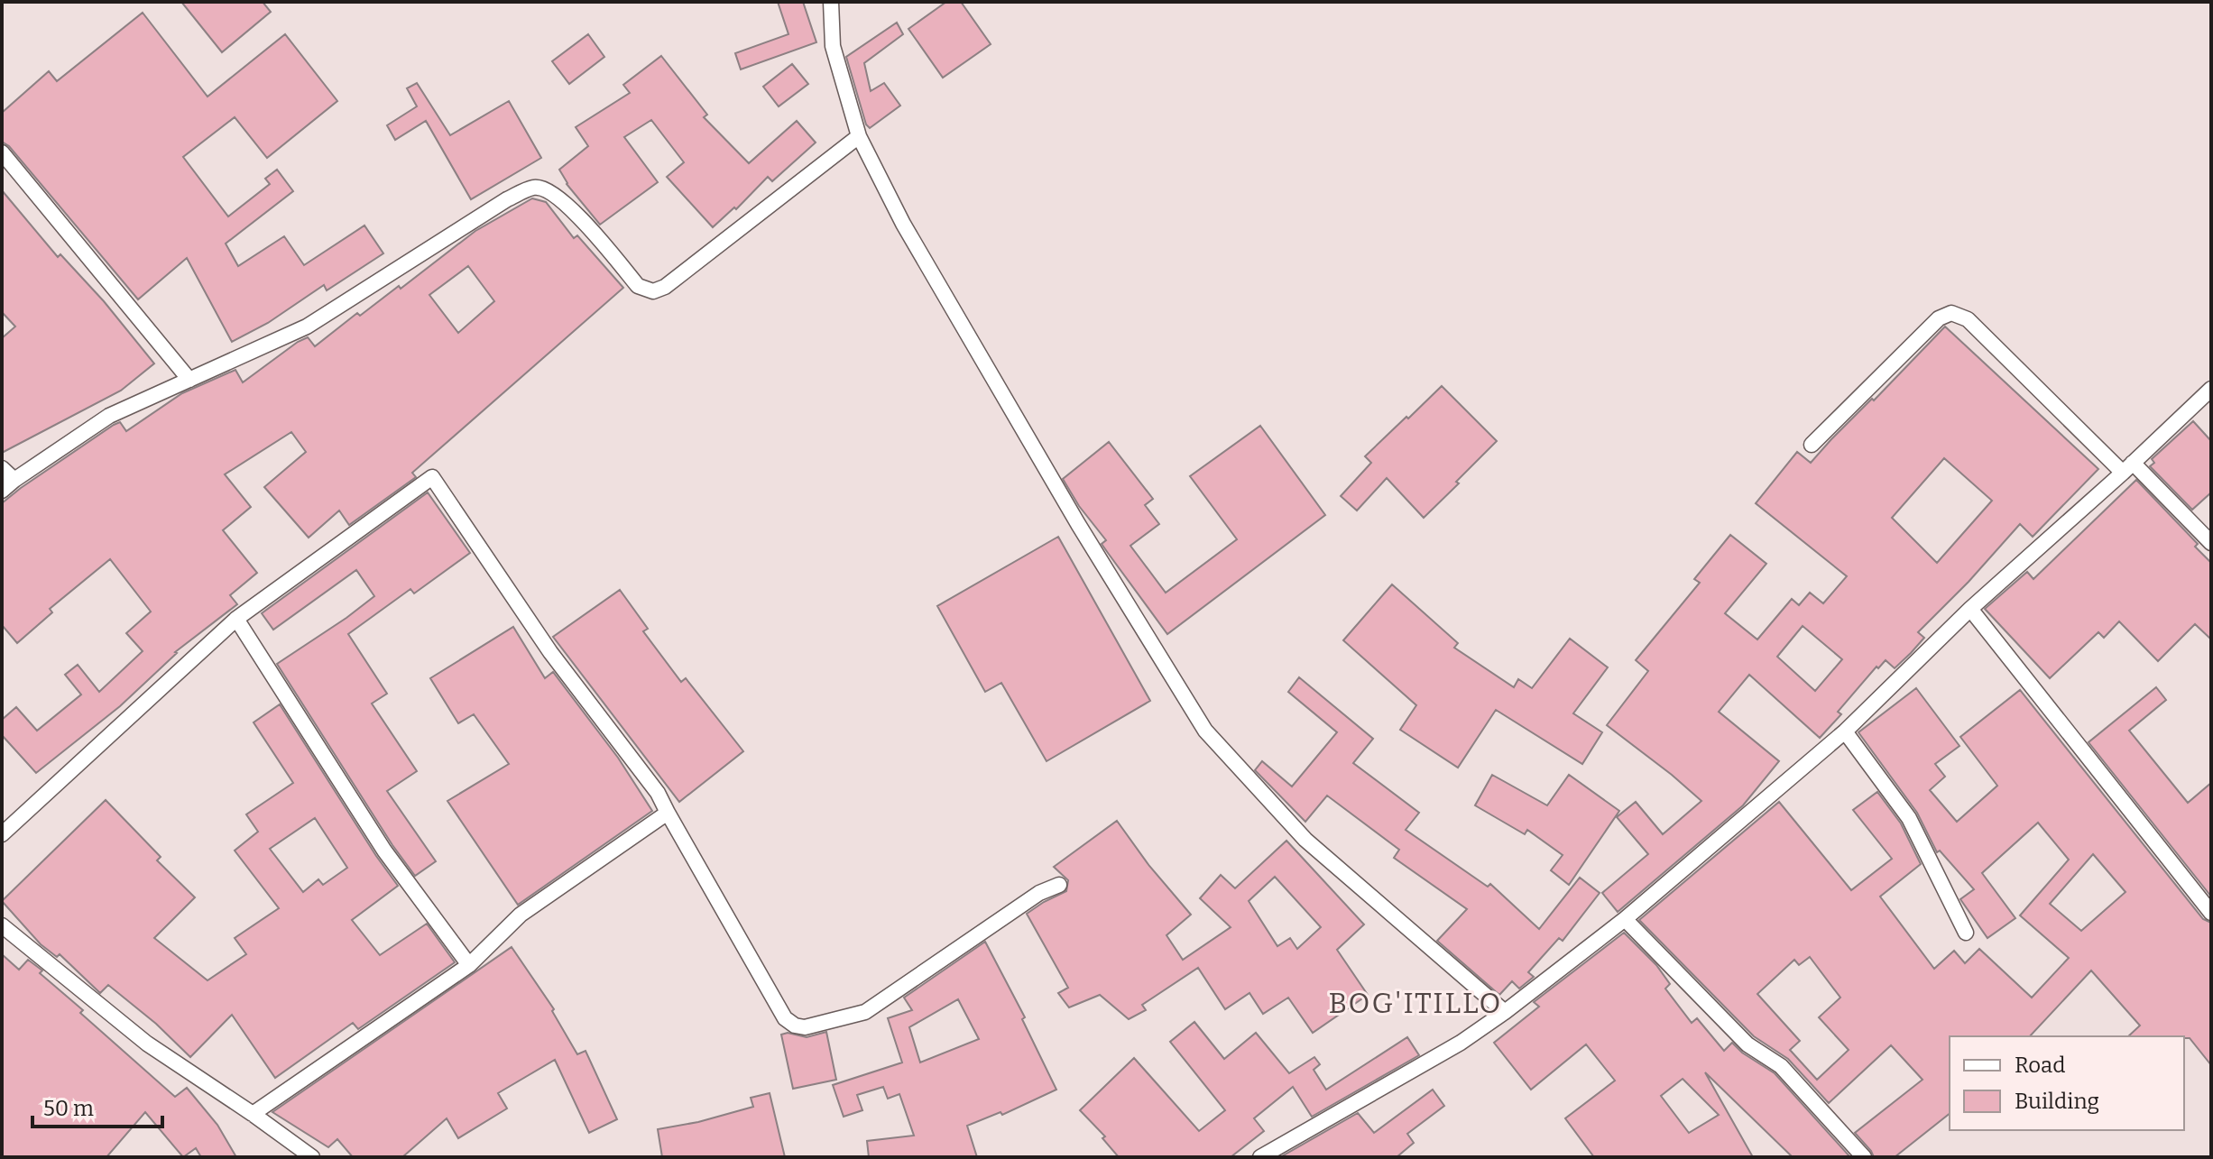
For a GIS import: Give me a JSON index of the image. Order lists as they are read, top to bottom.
{
  "districts": ["BOG'ITILLO"],
  "legend": ["Road", "Building"],
  "scale_bar": "50 m"
}
